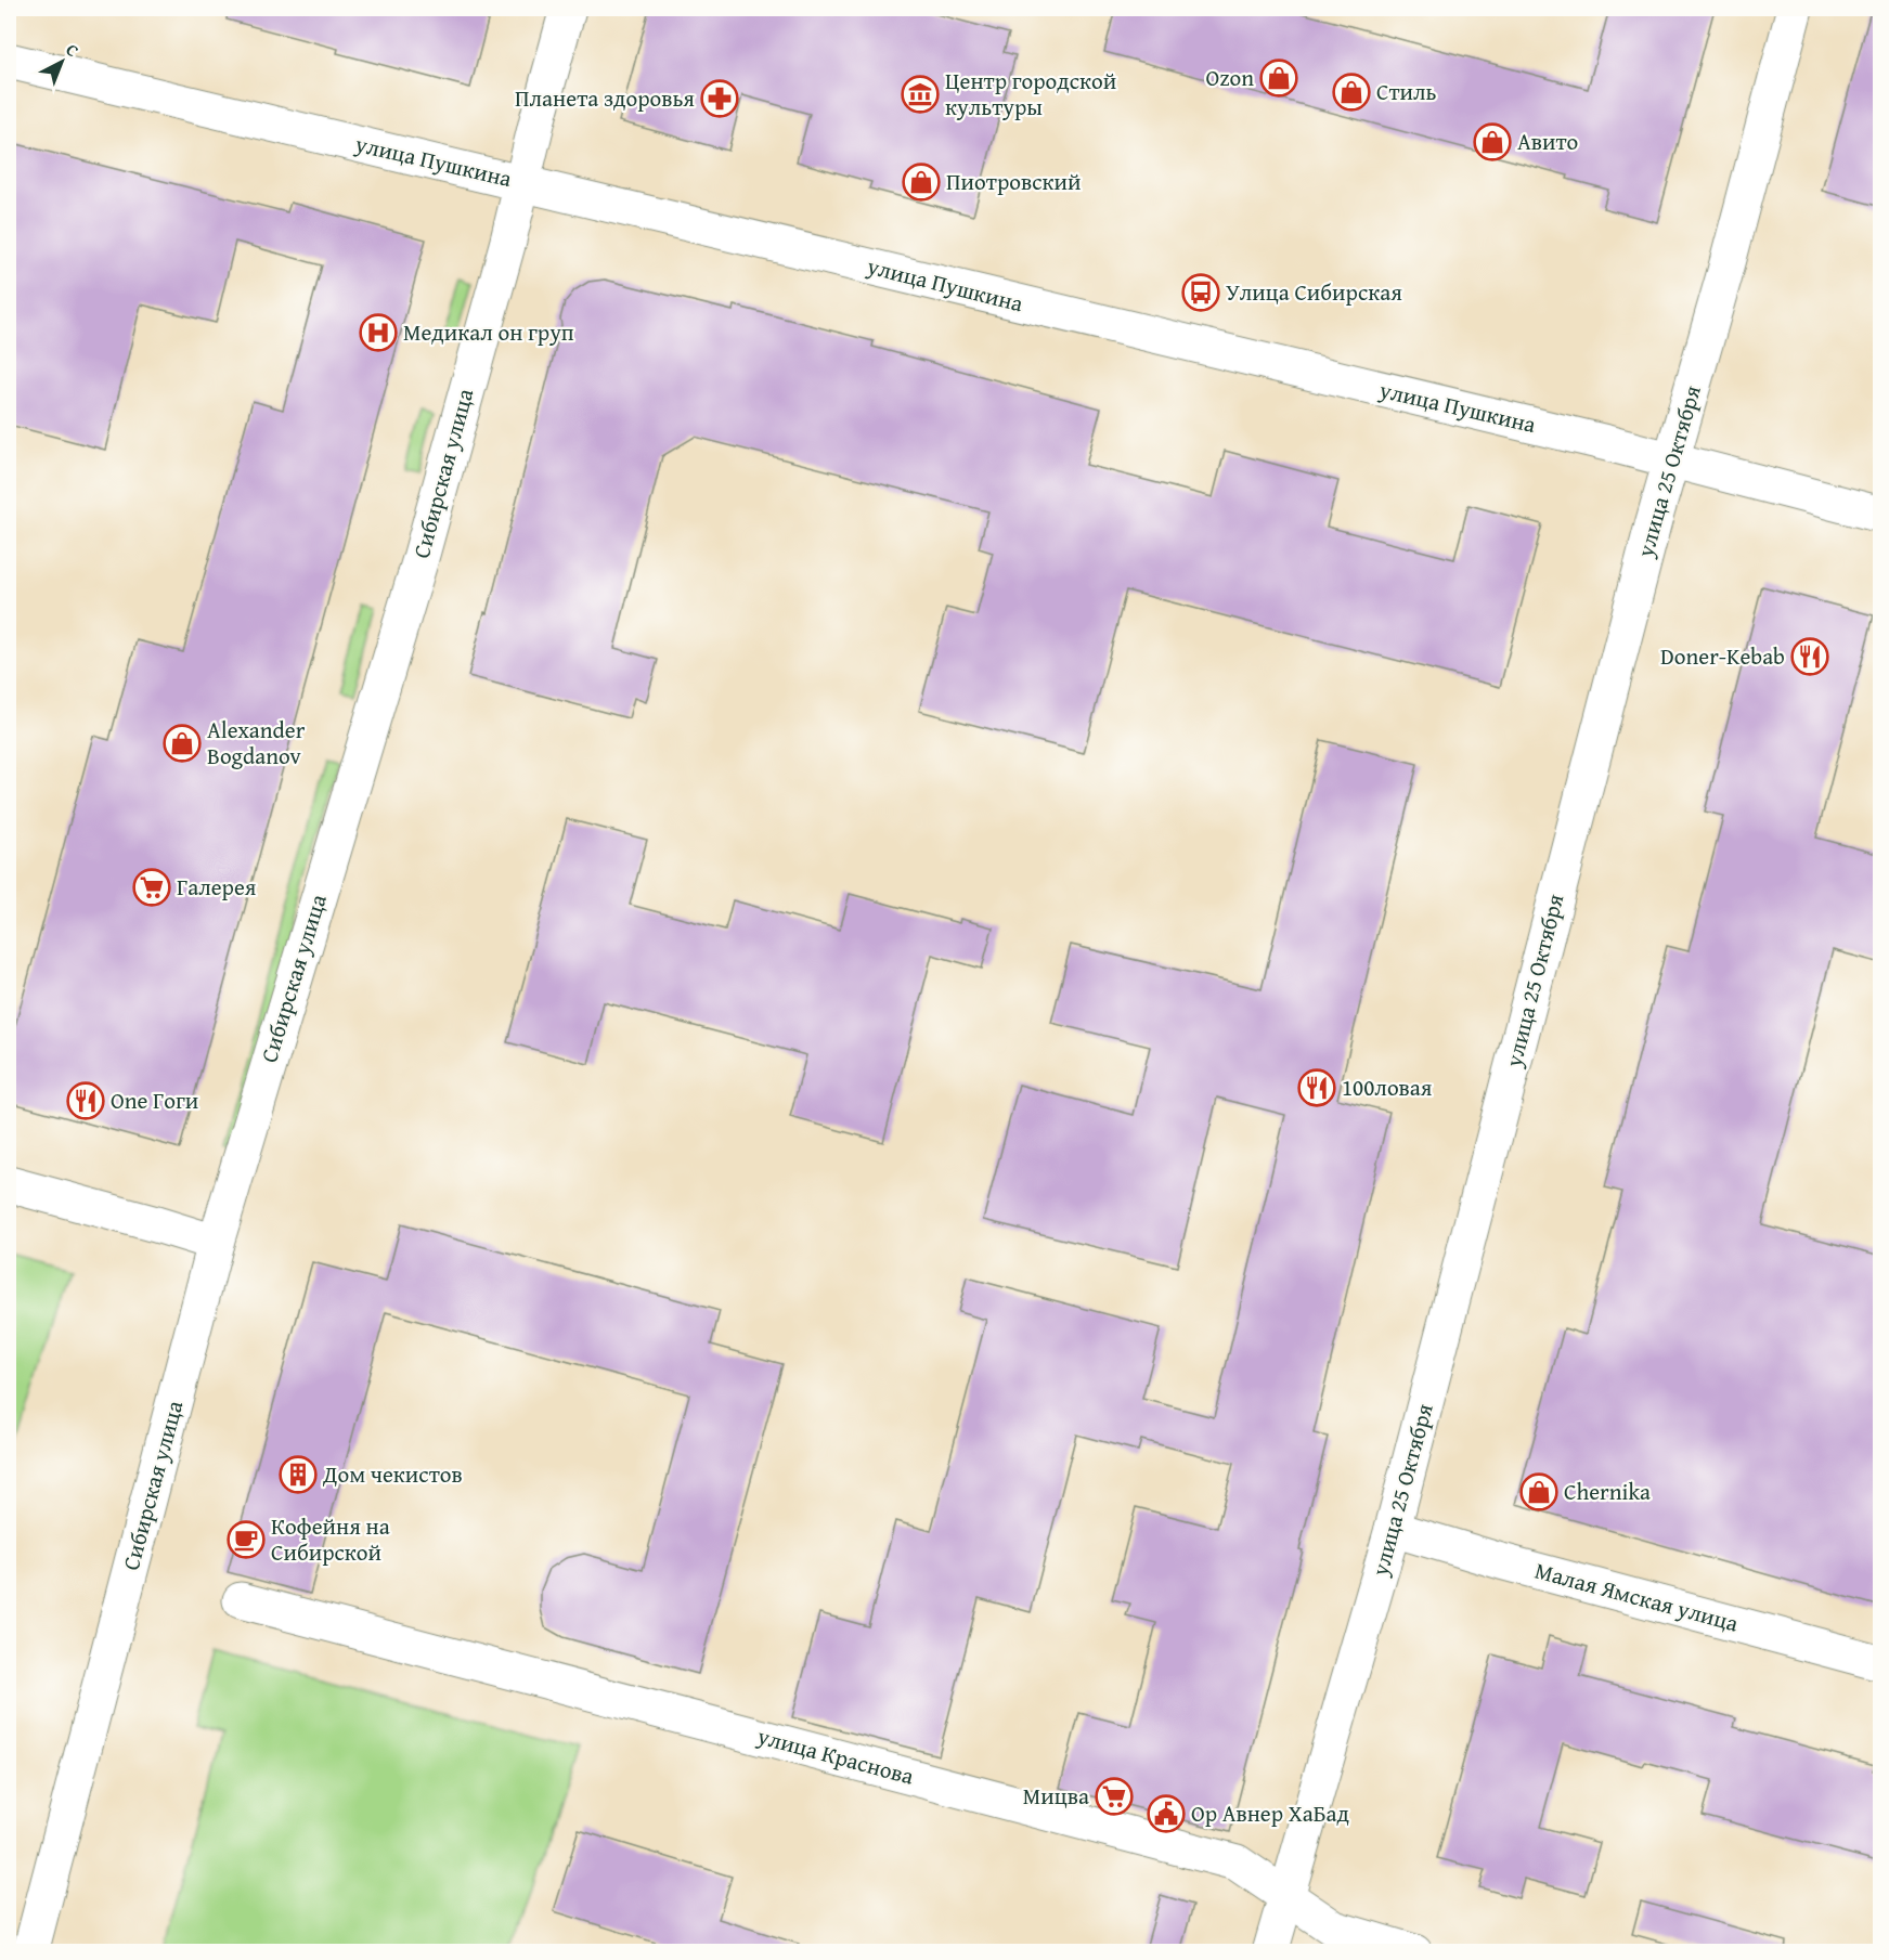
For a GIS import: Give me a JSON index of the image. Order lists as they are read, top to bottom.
{
  "streets": {
    "street": [
      "улица Пушкина",
      "улица 25 Октября",
      "Сибирская улица",
      "Малая Ямская улица",
      "улица Краснова"
    ]
  },
  "crossings": [
    ["улица Пушкина", "улица 25 Октября"],
    ["улица Пушкина", "Сибирская улица"],
    ["улица 25 Октября", "Малая Ямская улица"],
    ["улица 25 Октября", "улица Краснова"]
  ],
  "places": {
    "shop": [
      "Ozon",
      "Стиль",
      "Авито",
      "Пиотровский",
      "Alexander Bogdanov",
      "Chernika"
    ],
    "museum": ["Центр городской культуры"],
    "pharmacy": ["Планета здоровья"],
    "bus stop": ["Улица Сибирская"],
    "hospital": ["Медикал он груп"],
    "restaurant": ["Doner-Kebab", "100ловая", "One Гоги"],
    "supermarket": ["Галерея", "Мицва"],
    "building": ["Дом чекистов"],
    "cafe": ["Кофейня на Сибирской"],
    "public building": ["Ор Авнер ХаБад"]
  },
  "north": "top right"
}
